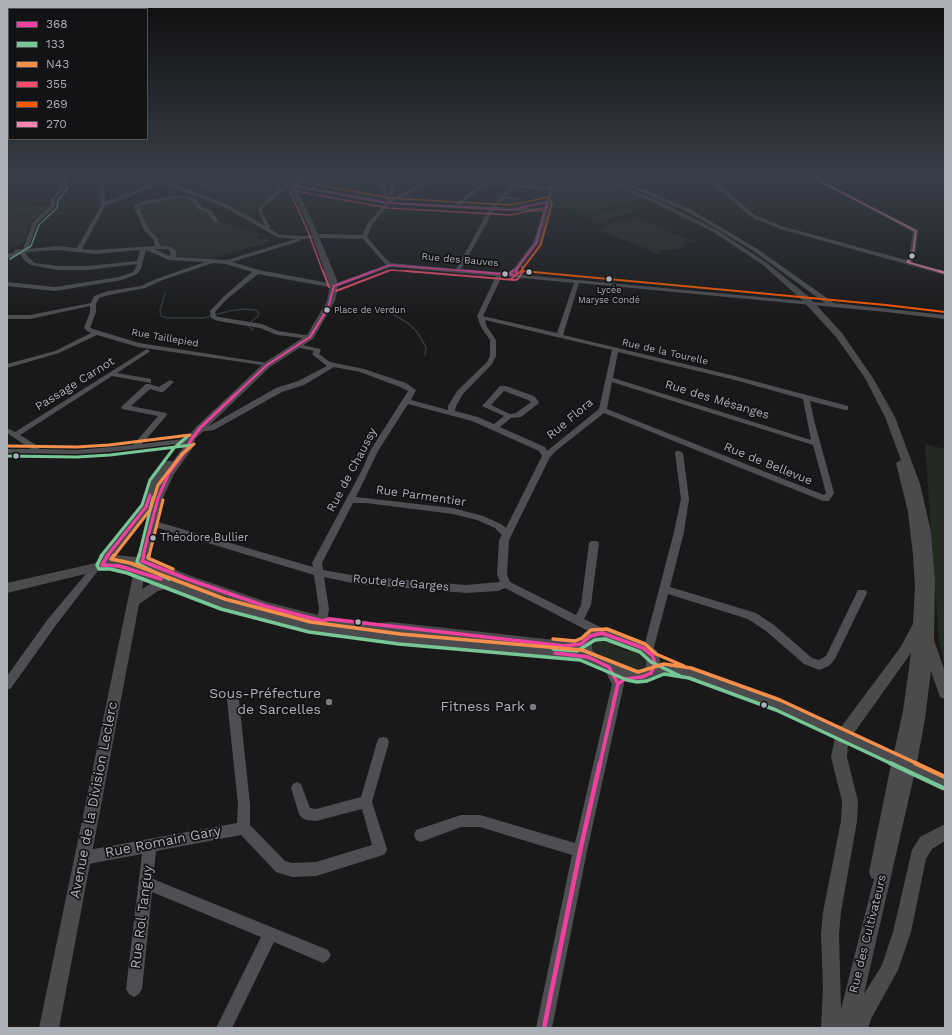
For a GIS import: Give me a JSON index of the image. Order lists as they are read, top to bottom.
{
  "streets": {
    "main road": ["Avenue de la Division Leclerc", "Rue des Cultivateurs"],
    "street": [
      "Rue des Bauves",
      "Rue Taillepied",
      "Rue de la Tourelle",
      "Passage Carnot",
      "Rue des Mésanges",
      "Rue Flora",
      "Rue de Bellevue",
      "Rue de Chaussy",
      "Rue Parmentier",
      "Route de Garges",
      "Rue Romain Gary",
      "Rue Rol Tanguy"
    ]
  },
  "crossings": [
    ["Rue de la Tourelle", "Rue Flora"],
    ["Rue de la Tourelle", "Rue de Bellevue"],
    ["Rue des Mésanges", "Rue Flora"],
    ["Rue des Mésanges", "Rue de Bellevue"],
    ["Rue Flora", "Rue de Bellevue"],
    ["Rue de Chaussy", "Rue Parmentier"],
    ["Rue de Chaussy", "Route de Garges"],
    ["Route de Garges", "Avenue de la Division Leclerc"],
    ["Avenue de la Division Leclerc", "Rue Romain Gary"],
    ["Rue Romain Gary", "Rue Rol Tanguy"]
  ],
  "places": [
    "Lycée Maryse Condé",
    "Place de Verdun",
    "Théodore Bullier",
    "Sous-Préfecture de Sarcelles",
    "Fitness Park"
  ],
  "lines": [
    "transit line 368",
    "transit line 133",
    "transit line 355",
    "transit line 269",
    "transit line 270",
    "transit line N43"
  ],
  "legend": [
    "368",
    "133",
    "N43",
    "355",
    "269",
    "270"
  ]
}
